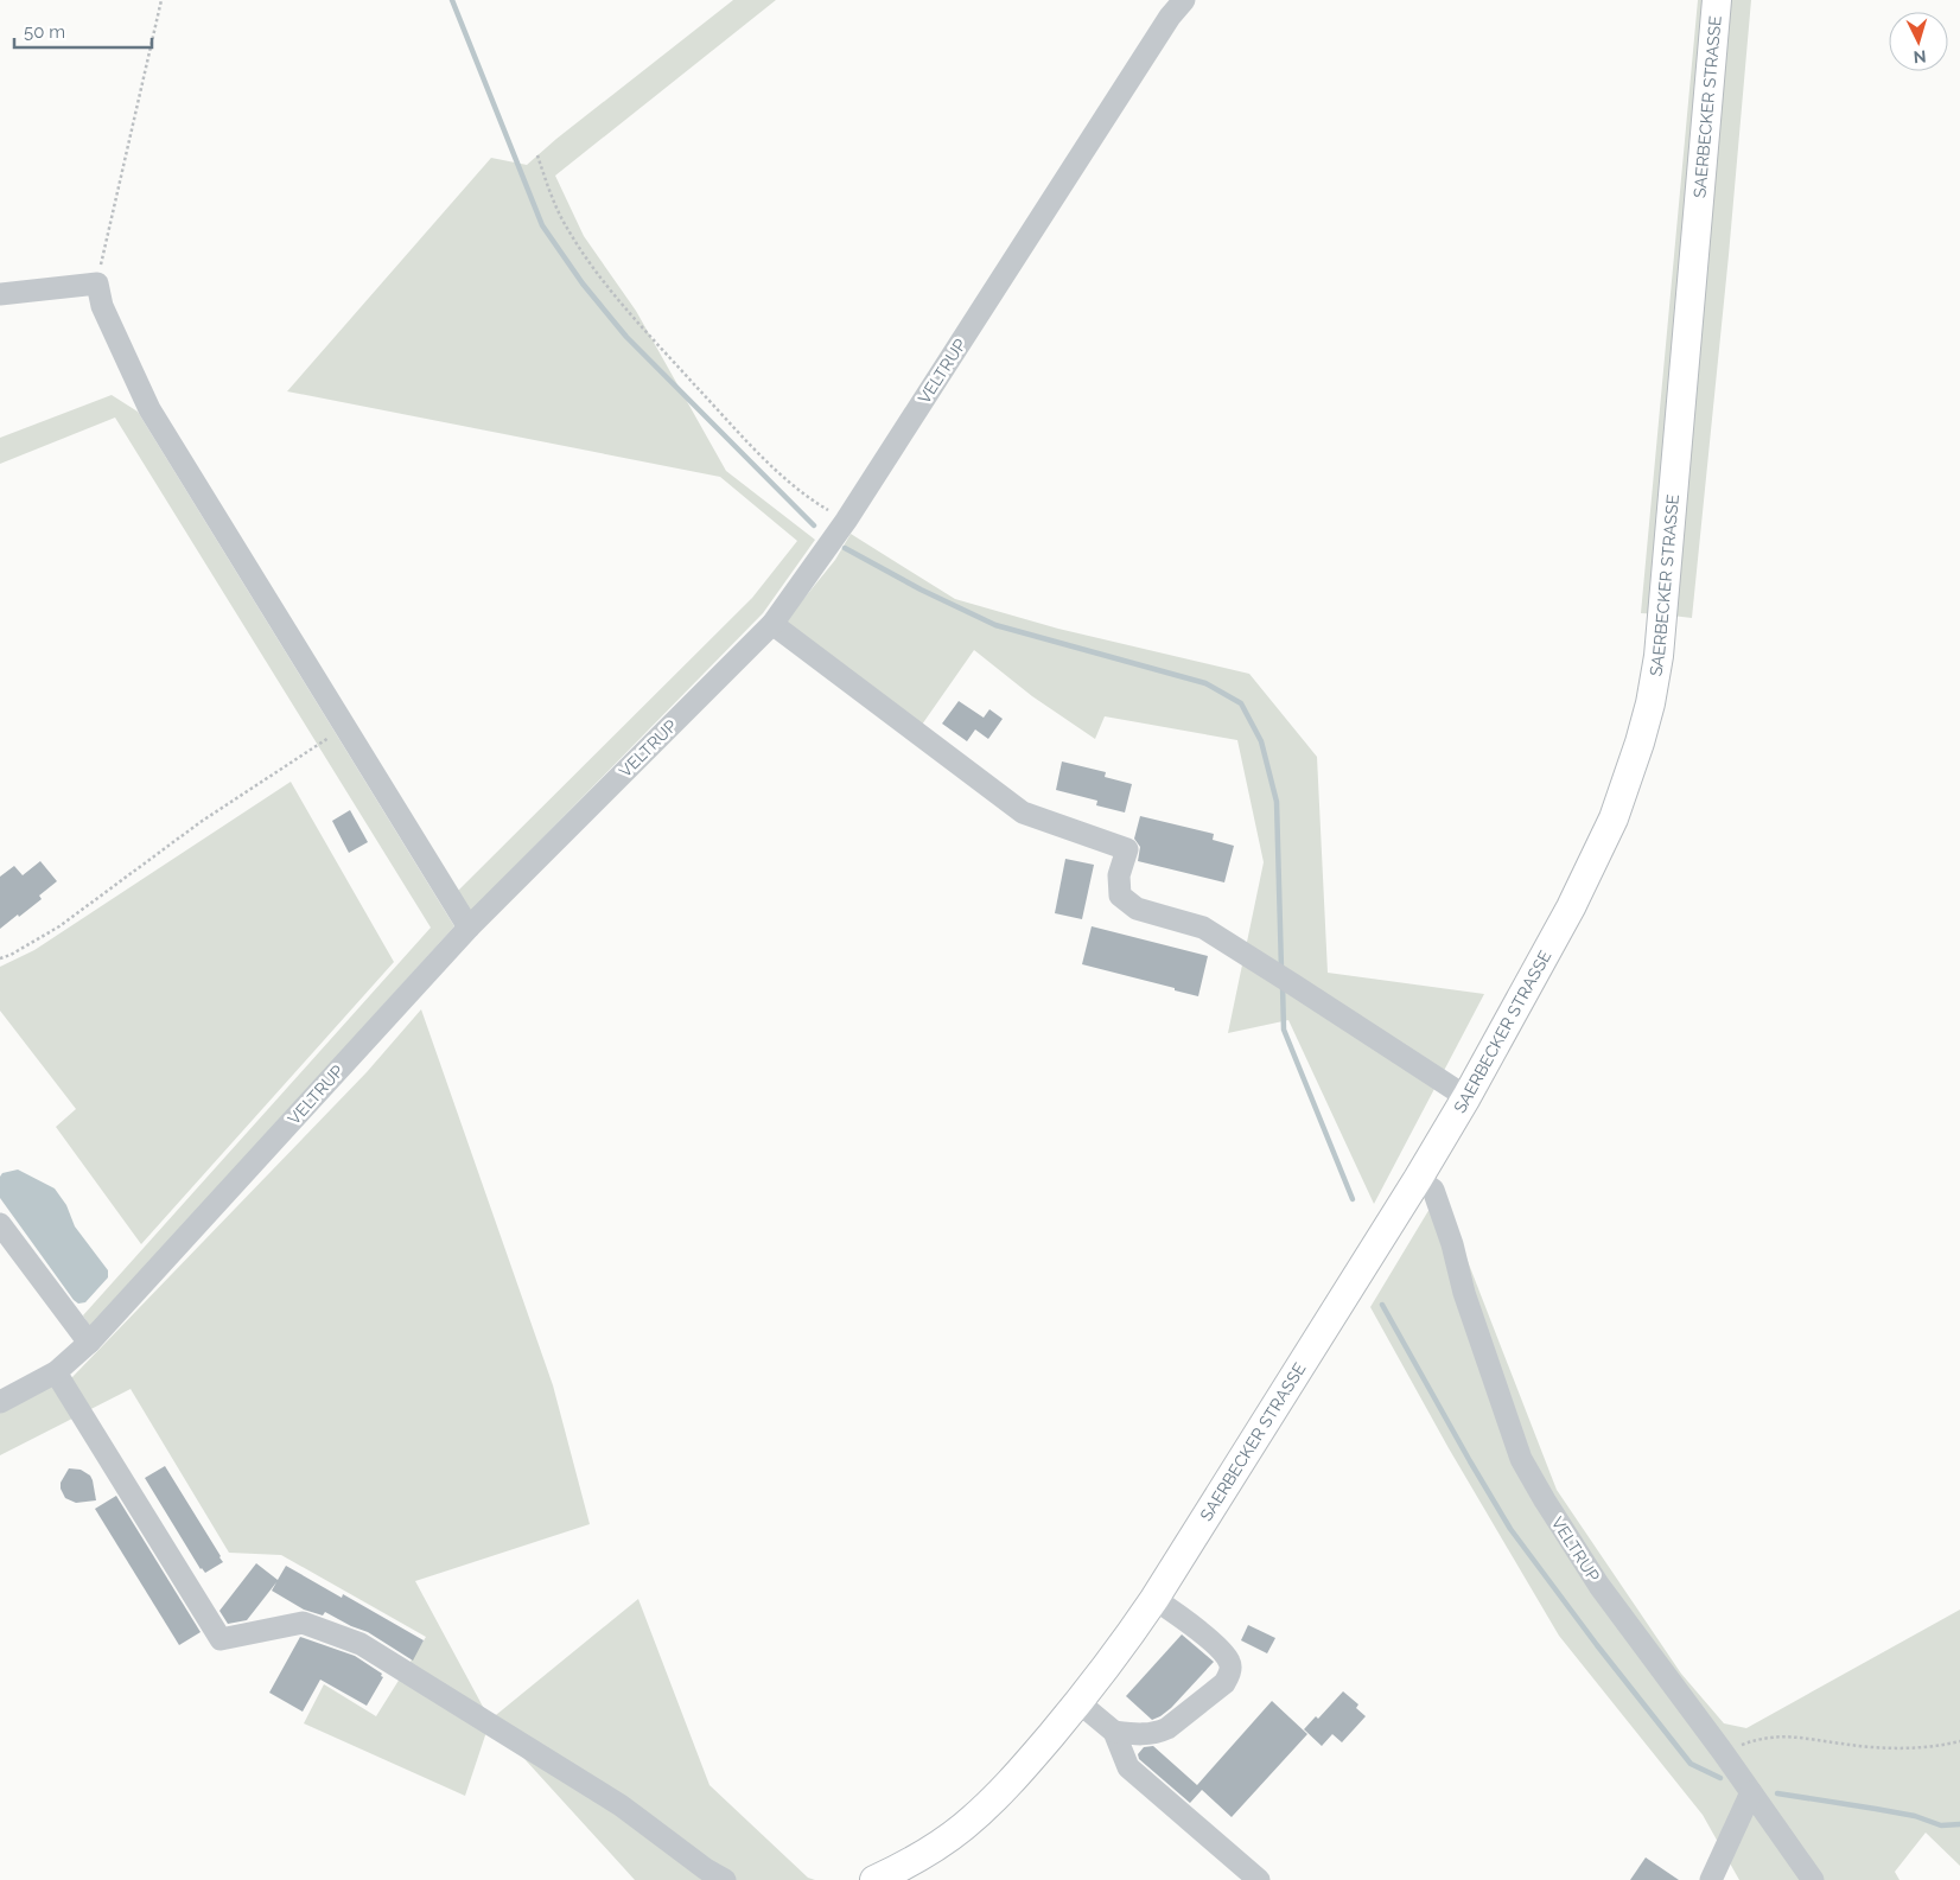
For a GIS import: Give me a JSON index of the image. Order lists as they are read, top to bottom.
{
  "streets": {
    "main road": ["SAERBECKER STRASSE"],
    "street": ["VELTRUP"]
  },
  "crossings": [
    ["SAERBECKER STRASSE", "VELTRUP"]
  ],
  "scale_bar": "50 m",
  "north": "bottom"
}
